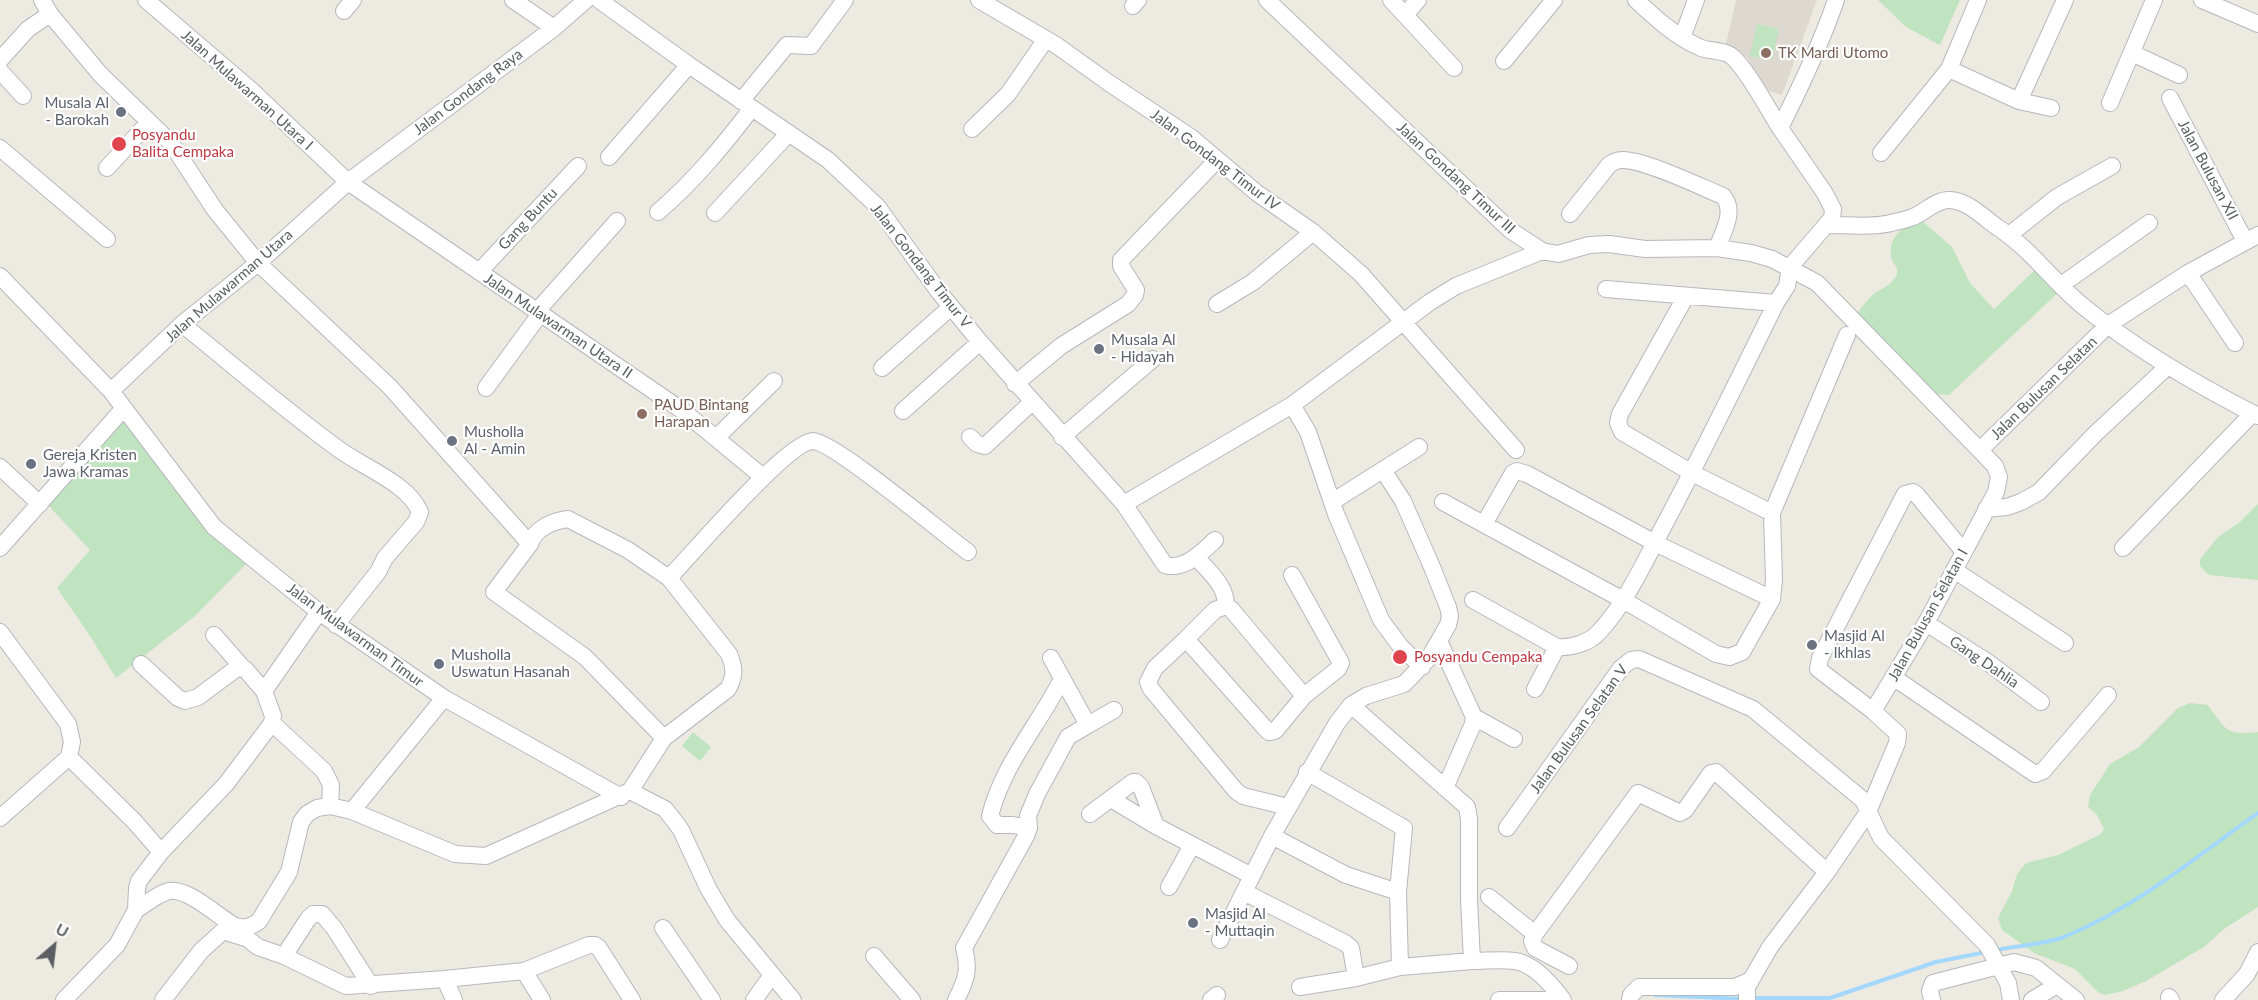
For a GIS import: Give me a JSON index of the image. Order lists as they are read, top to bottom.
{
  "streets": {
    "street": [
      "Jalan Mulawarman Utara I",
      "Jalan Gondang Raya",
      "Jalan Gondang Timur IV",
      "Jalan Bulusan XII",
      "Jalan Gondang Timur III",
      "Gang Buntu",
      "Jalan Gondang Timur V",
      "Jalan Mulawarman Utara",
      "Jalan Mulawarman Utara II",
      "Jalan Bulusan Selatan",
      "Jalan Bulusan Selatan I",
      "Jalan Mulawarman Timur",
      "Gang Dahlia",
      "Jalan Bulusan Selatan V"
    ]
  },
  "crossings": [
    ["Jalan Mulawarman Utara I", "Jalan Gondang Raya"],
    ["Jalan Mulawarman Utara I", "Jalan Mulawarman Utara"],
    ["Jalan Mulawarman Utara I", "Jalan Mulawarman Utara II"],
    ["Jalan Gondang Raya", "Jalan Mulawarman Utara"],
    ["Jalan Gondang Raya", "Jalan Mulawarman Utara II"],
    ["Jalan Bulusan XII", "Jalan Bulusan Selatan"],
    ["Gang Buntu", "Jalan Mulawarman Utara II"],
    ["Jalan Mulawarman Utara", "Jalan Mulawarman Utara II"],
    ["Jalan Mulawarman Utara", "Jalan Mulawarman Timur"],
    ["Jalan Bulusan Selatan", "Jalan Bulusan Selatan I"],
    ["Jalan Bulusan Selatan I", "Gang Dahlia"]
  ],
  "places": [
    "TK Mardi Utomo",
    "Musala Al - Barokah",
    "Posyandu Balita Cempaka",
    "Musala Al - Hidayah",
    "PAUD Bintang Harapan",
    "Musholla Al - Amin",
    "Gereja Kristen Jawa Kramas",
    "Masjid Al - Ikhlas",
    "Posyandu Cempaka",
    "Musholla Uswatun Hasanah",
    "Masjid Al - Muttaqin"
  ],
  "north": "top right"
}
